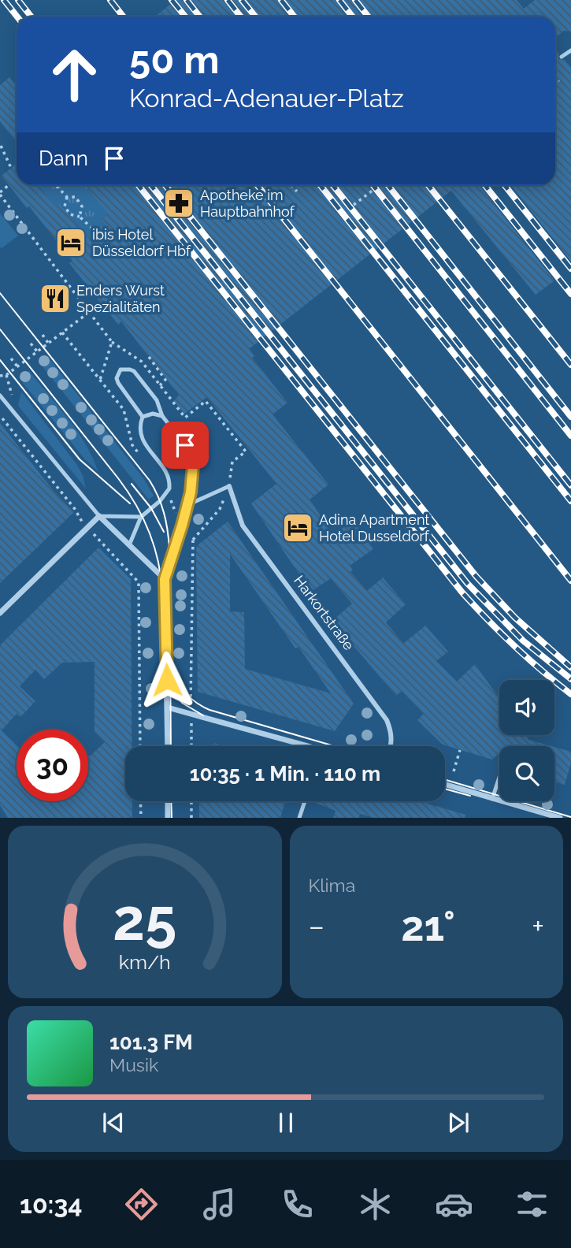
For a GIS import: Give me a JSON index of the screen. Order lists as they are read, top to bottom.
{
  "streets": {
    "street": ["Harkortstraße"]
  },
  "places": {
    "pharmacy": ["Apotheke im Hauptbahnhof"],
    "hotel": ["ibis Hotel Düsseldorf Hbf", "Adina Apartment Hotel Dusseldorf"],
    "restaurant": ["Enders Wurst Spezialitäten"]
  },
  "page": {
    "turn": ["50 m", "Konrad-Adenauer-Platz"],
    "then": "Dann",
    "limit": "30",
    "trip": "10:35 · 1 Min. · 110 m",
    "tile": "Klima",
    "heat": ["−", "21°", "+"],
    "song": ["101.3 FM", "Musik"],
    "tabs": "10:34",
    "gauge": ["25", "km/h"]
  }
}
